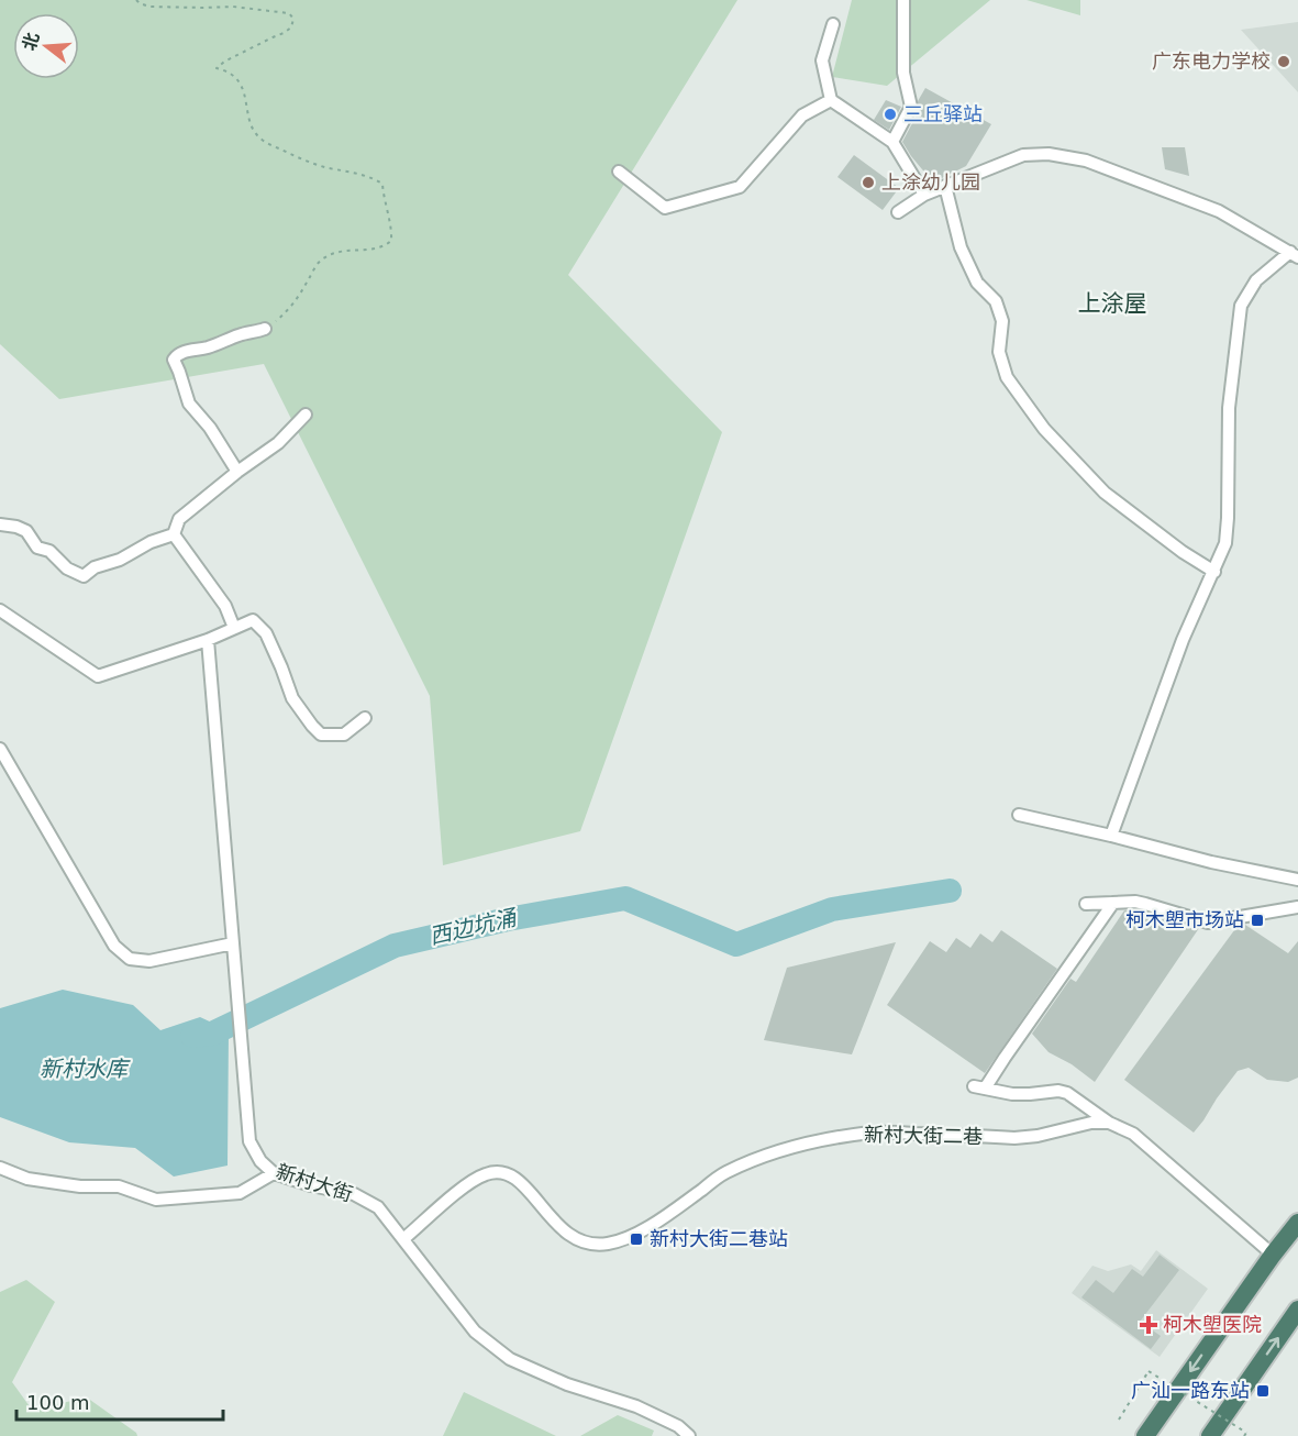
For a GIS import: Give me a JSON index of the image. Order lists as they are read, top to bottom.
{
  "streets": {
    "street": ["新村大街二巷", "新村大街"]
  },
  "crossings": [
    ["新村大街二巷", "新村大街"]
  ],
  "districts": ["上涂屋"],
  "water": ["西边坑涌", "新村水库"],
  "places": {
    "other": ["广东电力学校", "三丘驿站", "上涂幼儿园"],
    "transit": ["柯木塱市场站", "新村大街二巷站", "广汕一路东站"],
    "health": ["柯木塱医院"]
  },
  "scale_bar": "100 m",
  "north": "left"
}
